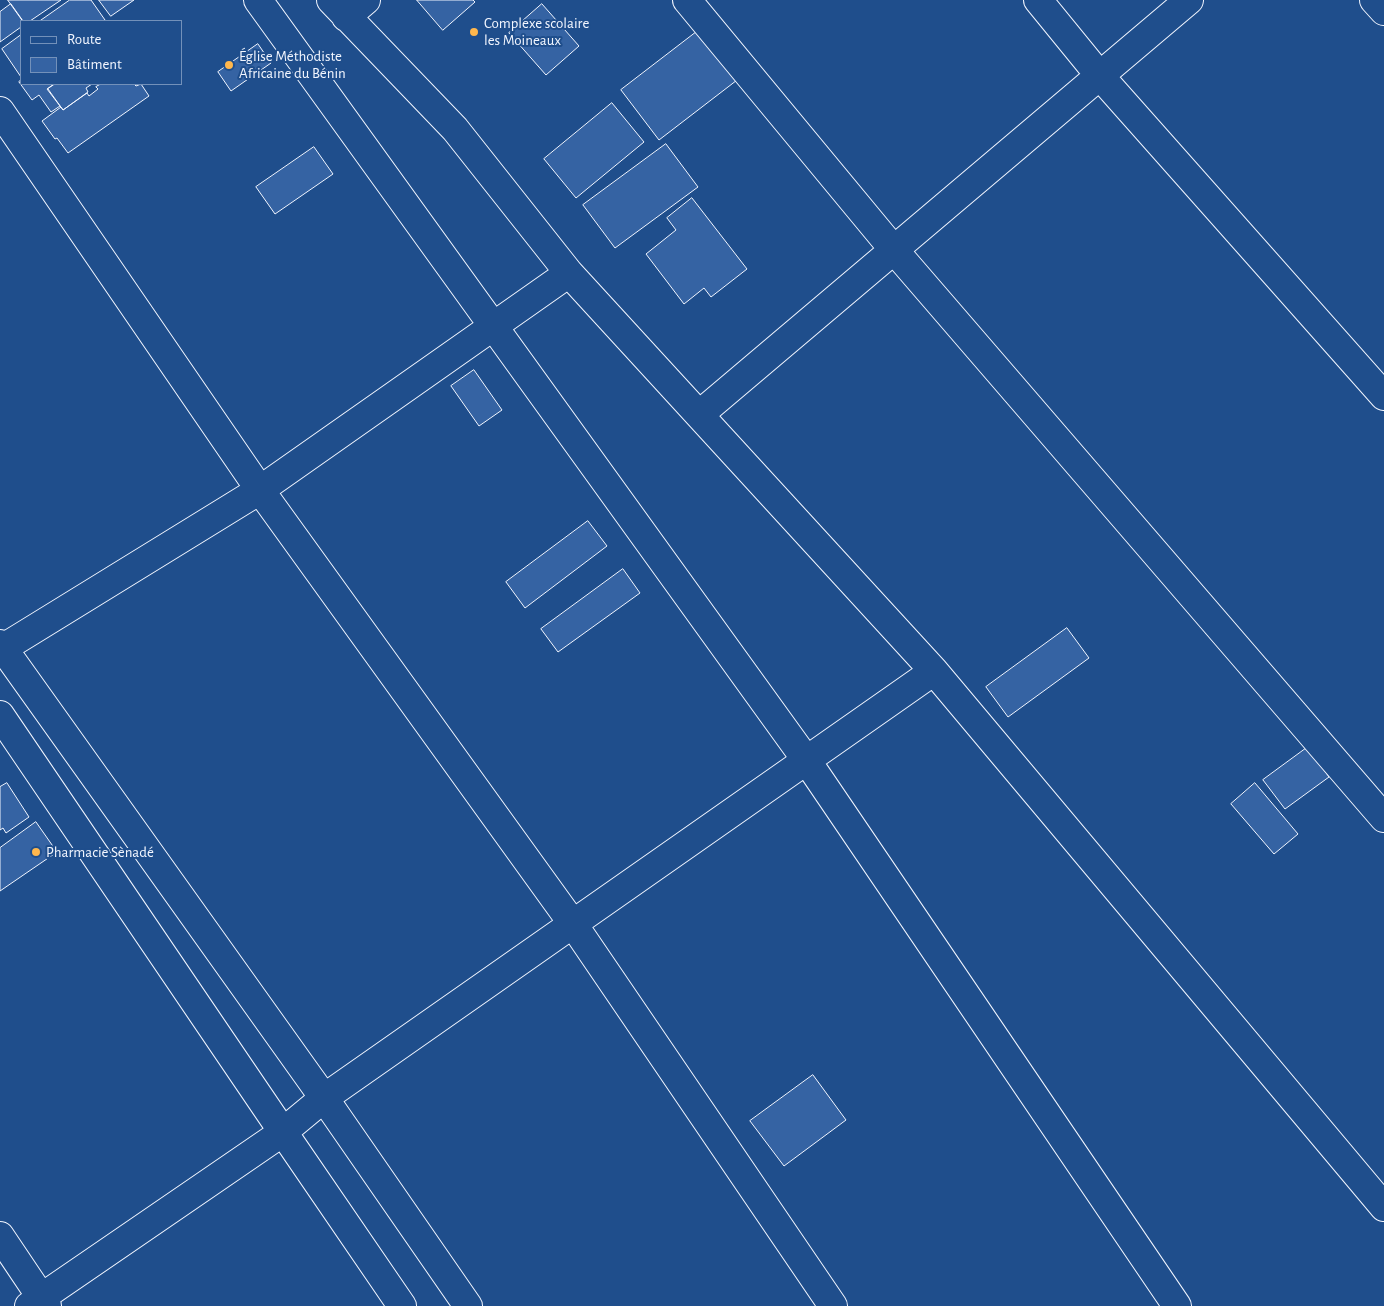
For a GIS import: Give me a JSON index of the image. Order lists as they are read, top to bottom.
{
  "places": ["Complexe scolaire les Moineaux", "Église Méthodiste Africaine du Bénin", "Pharmacie Sènadé"],
  "legend": ["Route", "Bâtiment"]
}
